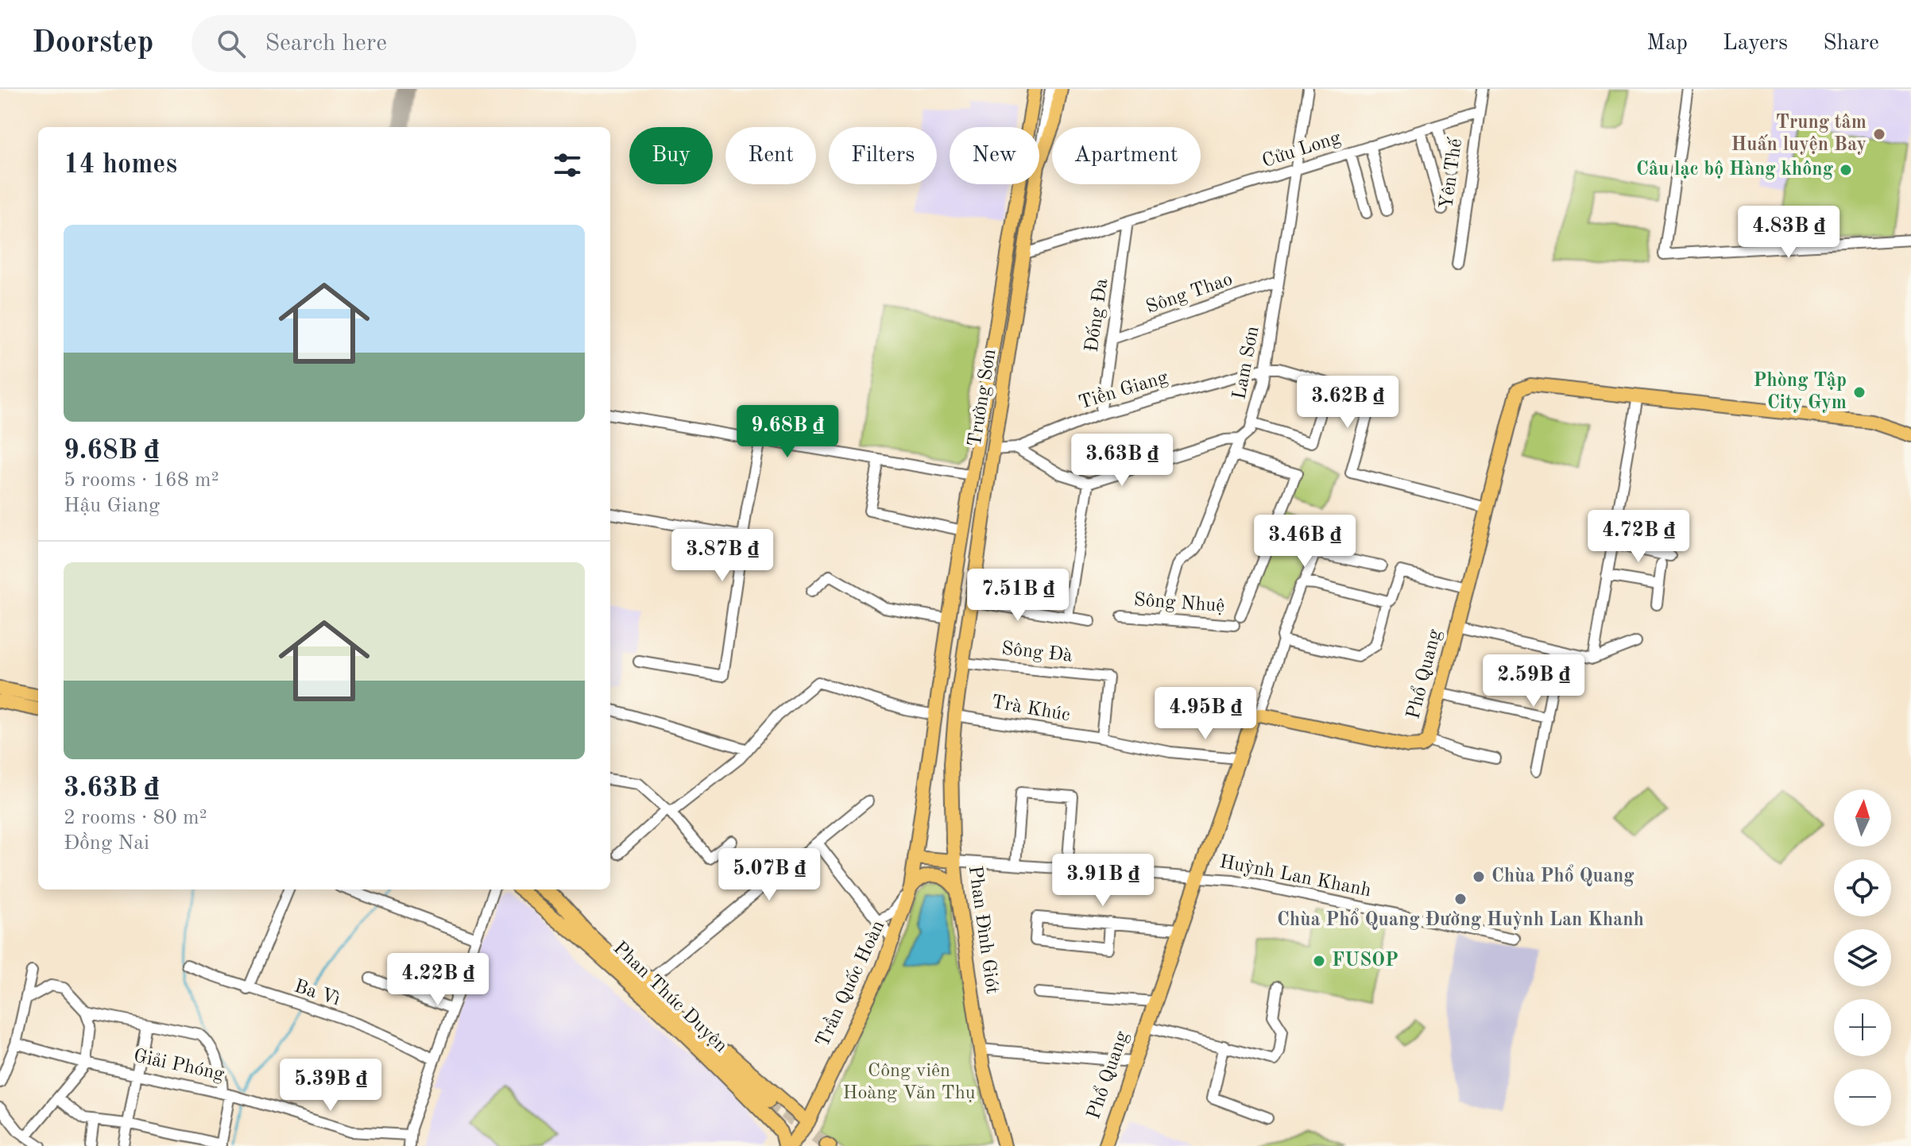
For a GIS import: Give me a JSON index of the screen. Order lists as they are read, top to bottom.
{
  "streets": {
    "main road": [
      "Trường Sơn",
      "Phổ Quang",
      "Phan Đình Giót",
      "Trần Quốc Hoàn",
      "Phan Thúc Duyện"
    ],
    "street": [
      "Cửu Long",
      "Yên Thế",
      "Sông Thao",
      "Đống Đa",
      "Lam Sơn",
      "Tiền Giang",
      "Sông Nhuệ",
      "Sông Đà",
      "Trà Khúc",
      "Huỳnh Lan Khanh",
      "Ba Vì",
      "Giải Phóng"
    ]
  },
  "crossings": [
    ["Cửu Long", "Yên Thế"],
    ["Cửu Long", "Đống Đa"],
    ["Cửu Long", "Lam Sơn"],
    ["Cửu Long", "Trường Sơn"],
    ["Sông Thao", "Đống Đa"],
    ["Sông Thao", "Lam Sơn"],
    ["Đống Đa", "Tiền Giang"],
    ["Lam Sơn", "Tiền Giang"],
    ["Lam Sơn", "Sông Nhuệ"],
    ["Tiền Giang", "Trường Sơn"],
    ["Trường Sơn", "Sông Đà"],
    ["Trường Sơn", "Trà Khúc"],
    ["Trường Sơn", "Phan Đình Giót"],
    ["Trường Sơn", "Trần Quốc Hoàn"],
    ["Sông Đà", "Trà Khúc"],
    ["Phổ Quang", "Trà Khúc"],
    ["Phổ Quang", "Huỳnh Lan Khanh"],
    ["Trà Khúc", "Phan Đình Giót"],
    ["Huỳnh Lan Khanh", "Phan Đình Giót"],
    ["Trần Quốc Hoàn", "Phan Thúc Duyện"]
  ],
  "parks": ["Công viên Hoàng Văn Thụ"],
  "places": [
    "Trung tâm Huấn luyện Bay",
    "Câu lạc bộ Hàng không",
    "Phòng Tập City Gym",
    "Chùa Phổ Quang",
    "Chùa Phổ Quang Đường Huỳnh Lan Khanh",
    "FUSOP"
  ],
  "north": "top",
  "page": {
    "header": "Doorstep",
    "search": "Search here",
    "nav": ["Map", "Layers", "Share"],
    "chip": [
      "Buy",
      "Rent",
      "Filters",
      "New",
      "Apartment"
    ],
    "heading": "14 homes",
    "list": [
      {
        "name": "9.68B ₫",
        "note": "5 rooms · 168 m² · Hậu Giang"
      },
      {
        "name": "3.63B ₫",
        "note": "2 rooms · 80 m² · Đồng Nai"
      }
    ],
    "price": [
      "4.83B ₫",
      "3.62B ₫",
      "9.68B ₫",
      "3.63B ₫",
      "4.72B ₫",
      "3.46B ₫",
      "3.87B ₫",
      "7.51B ₫",
      "2.59B ₫",
      "4.95B ₫",
      "5.07B ₫",
      "3.91B ₫",
      "4.22B ₫",
      "5.39B ₫"
    ],
    "map_buttons": ["+", "−"]
  }
}
